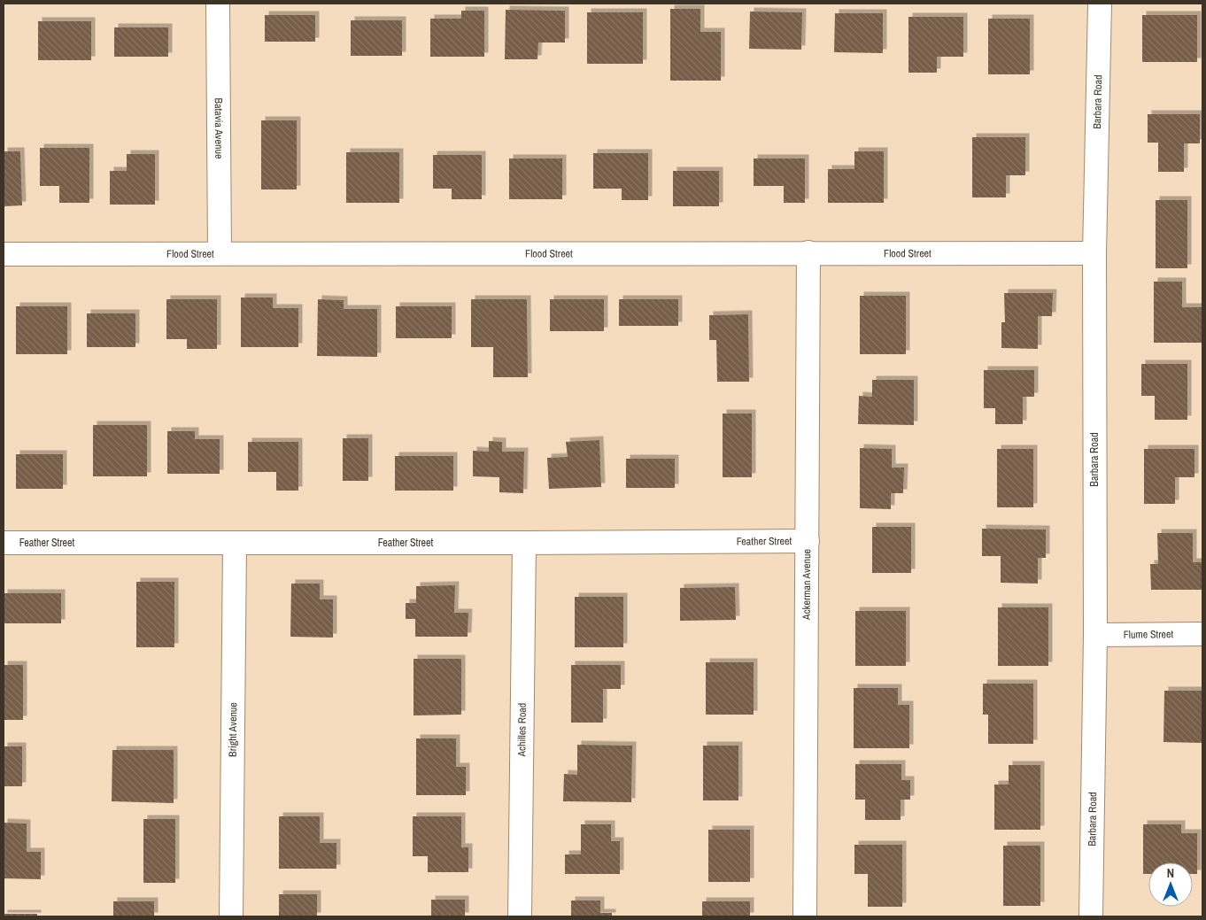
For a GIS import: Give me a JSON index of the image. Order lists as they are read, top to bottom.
{
  "streets": {
    "street": [
      "Barbara Road",
      "Batavia Avenue",
      "Flood Street",
      "Feather Street",
      "Ackerman Avenue",
      "Flume Street",
      "Bright Avenue",
      "Achilles Road"
    ]
  },
  "crossings": [
    ["Barbara Road", "Flood Street"],
    ["Barbara Road", "Flume Street"],
    ["Batavia Avenue", "Flood Street"],
    ["Flood Street", "Ackerman Avenue"],
    ["Feather Street", "Ackerman Avenue"],
    ["Feather Street", "Bright Avenue"],
    ["Feather Street", "Achilles Road"]
  ],
  "north": "top"
}
